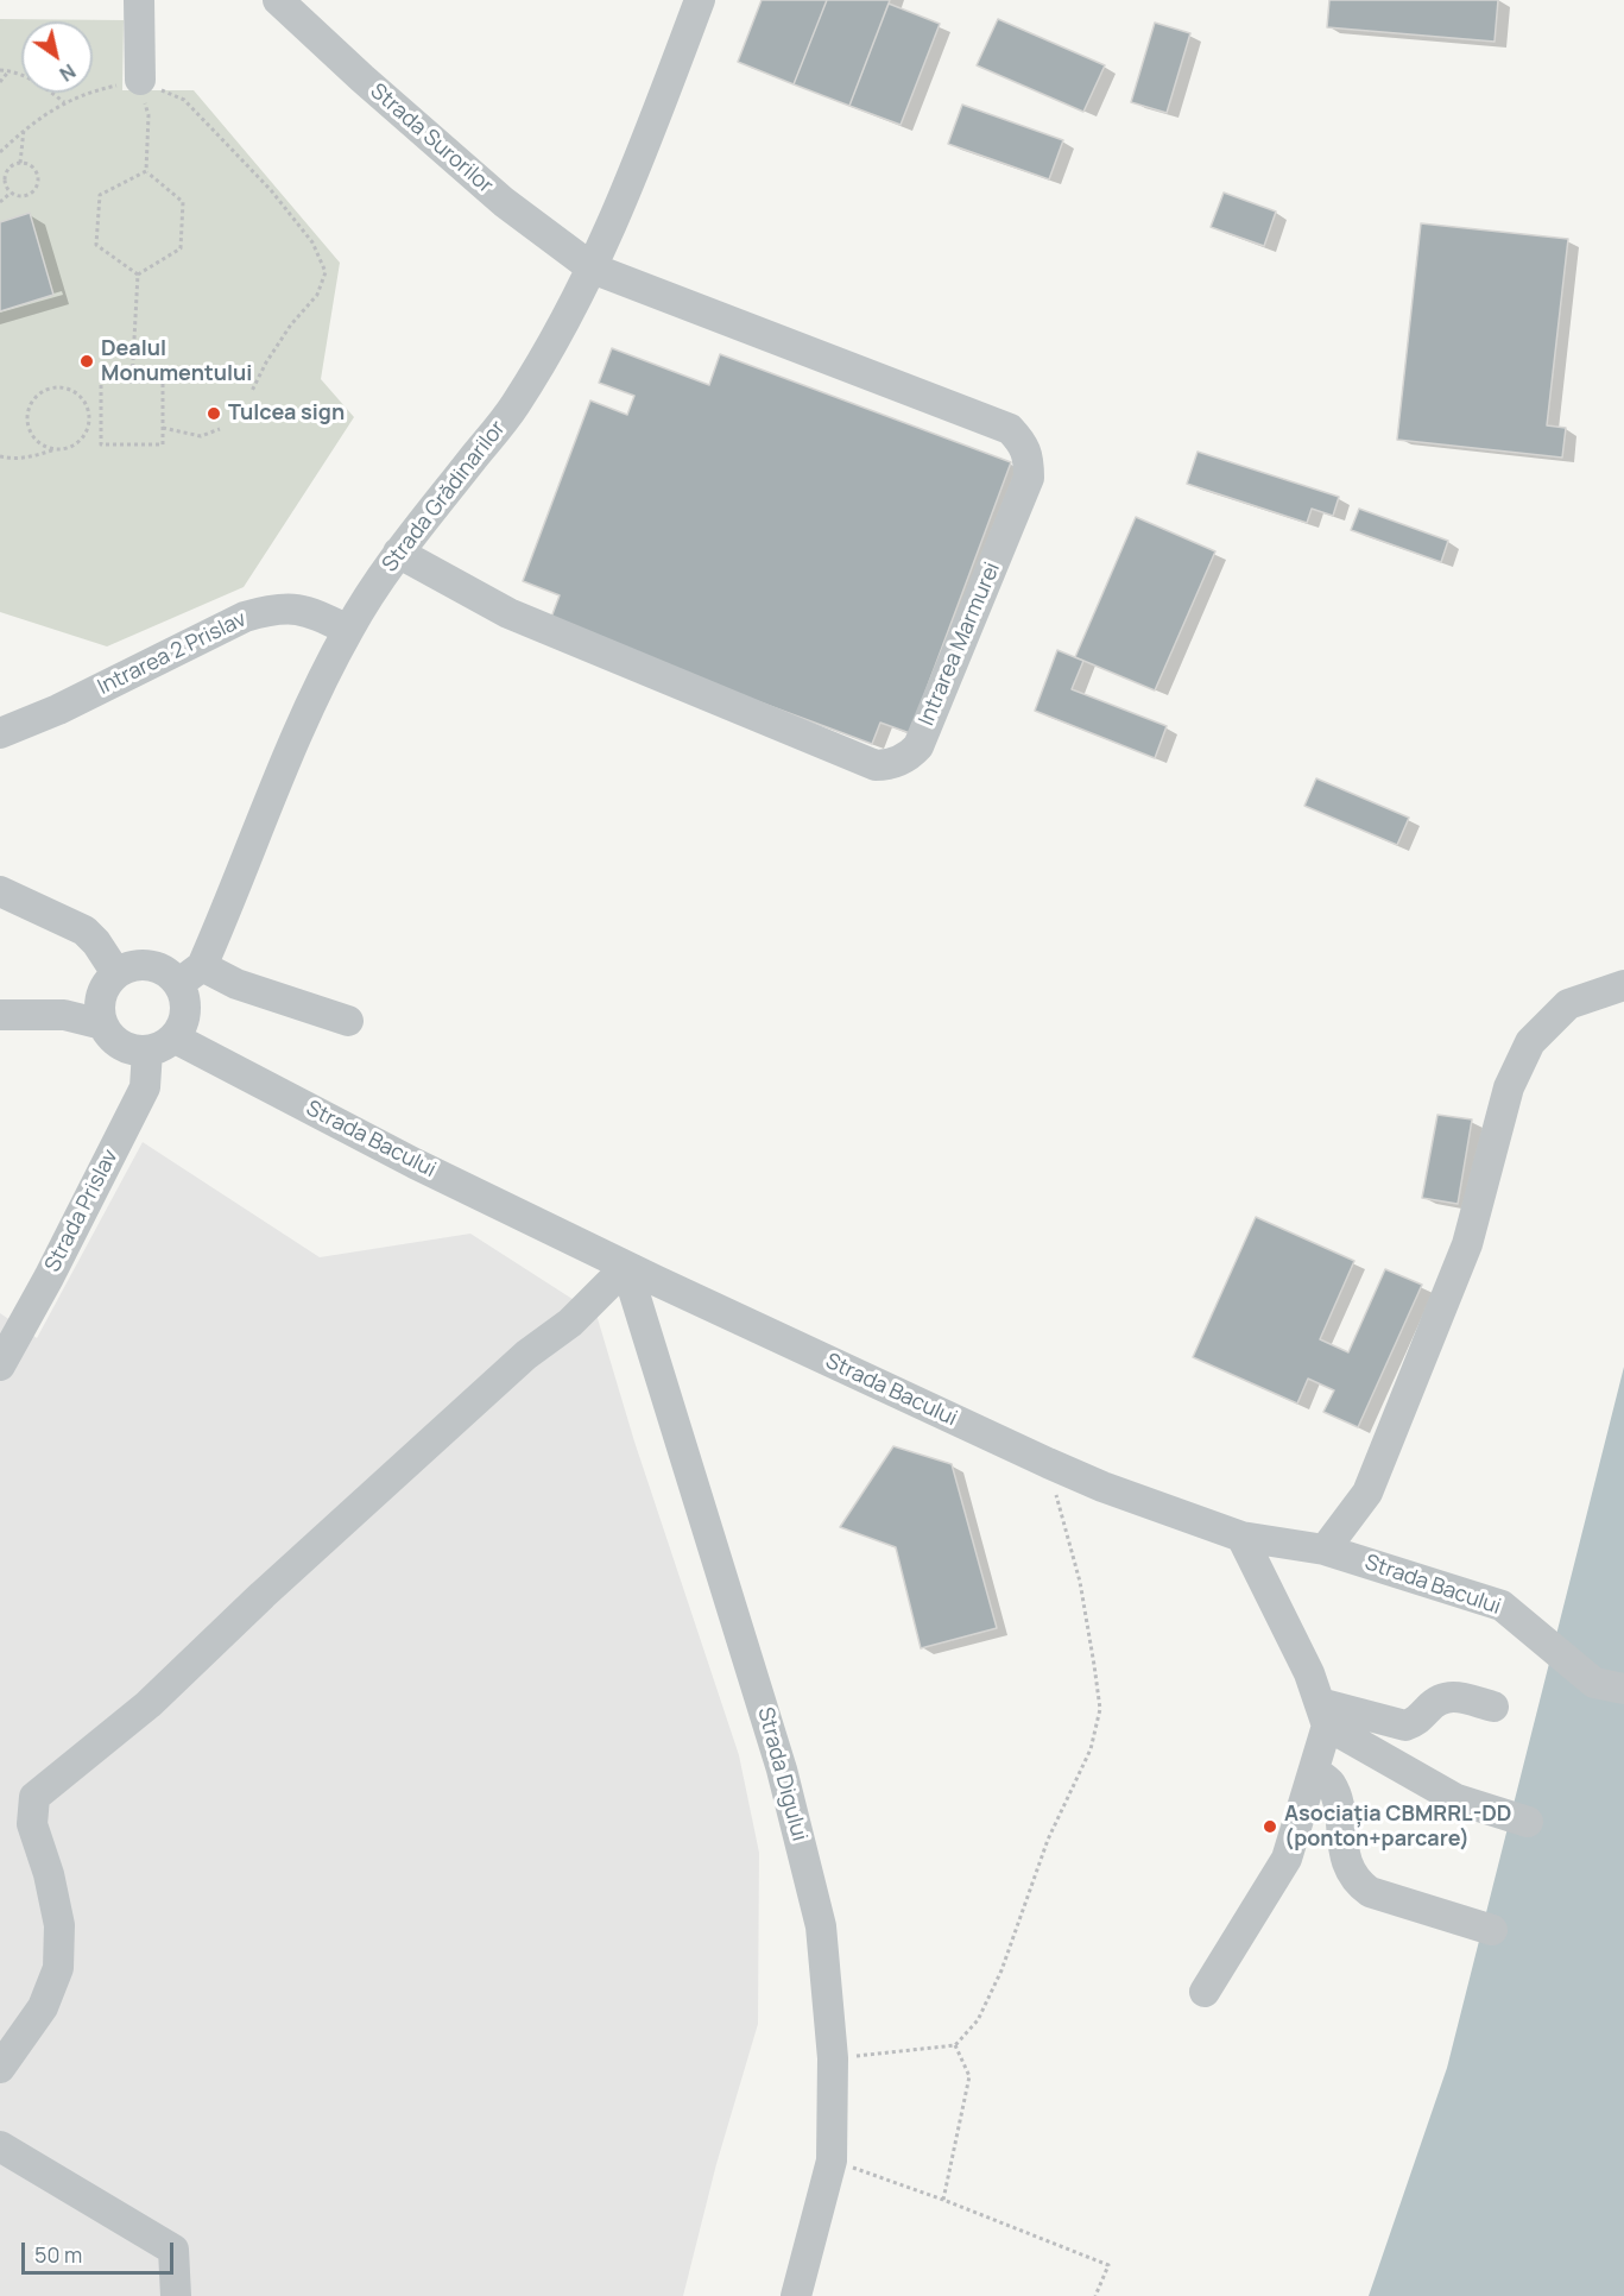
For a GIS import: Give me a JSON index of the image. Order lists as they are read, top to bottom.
{
  "streets": {
    "street": [
      "Strada Surorilor",
      "Strada Grădinarilor",
      "Intrarea Marmurei",
      "Intrarea 2 Prislav",
      "Strada Bacului",
      "Strada Prislav",
      "Strada Digului"
    ]
  },
  "crossings": [
    ["Strada Surorilor", "Strada Grădinarilor"],
    ["Strada Surorilor", "Intrarea Marmurei"],
    ["Strada Grădinarilor", "Intrarea Marmurei"],
    ["Strada Grădinarilor", "Intrarea 2 Prislav"],
    ["Strada Bacului", "Strada Prislav"],
    ["Strada Bacului", "Strada Digului"]
  ],
  "places": ["Dealul Monumentului", "Tulcea sign", "Asociația CBMRRL-DD (ponton+parcare)"],
  "scale_bar": "50 m",
  "north": "bottom right"
}
